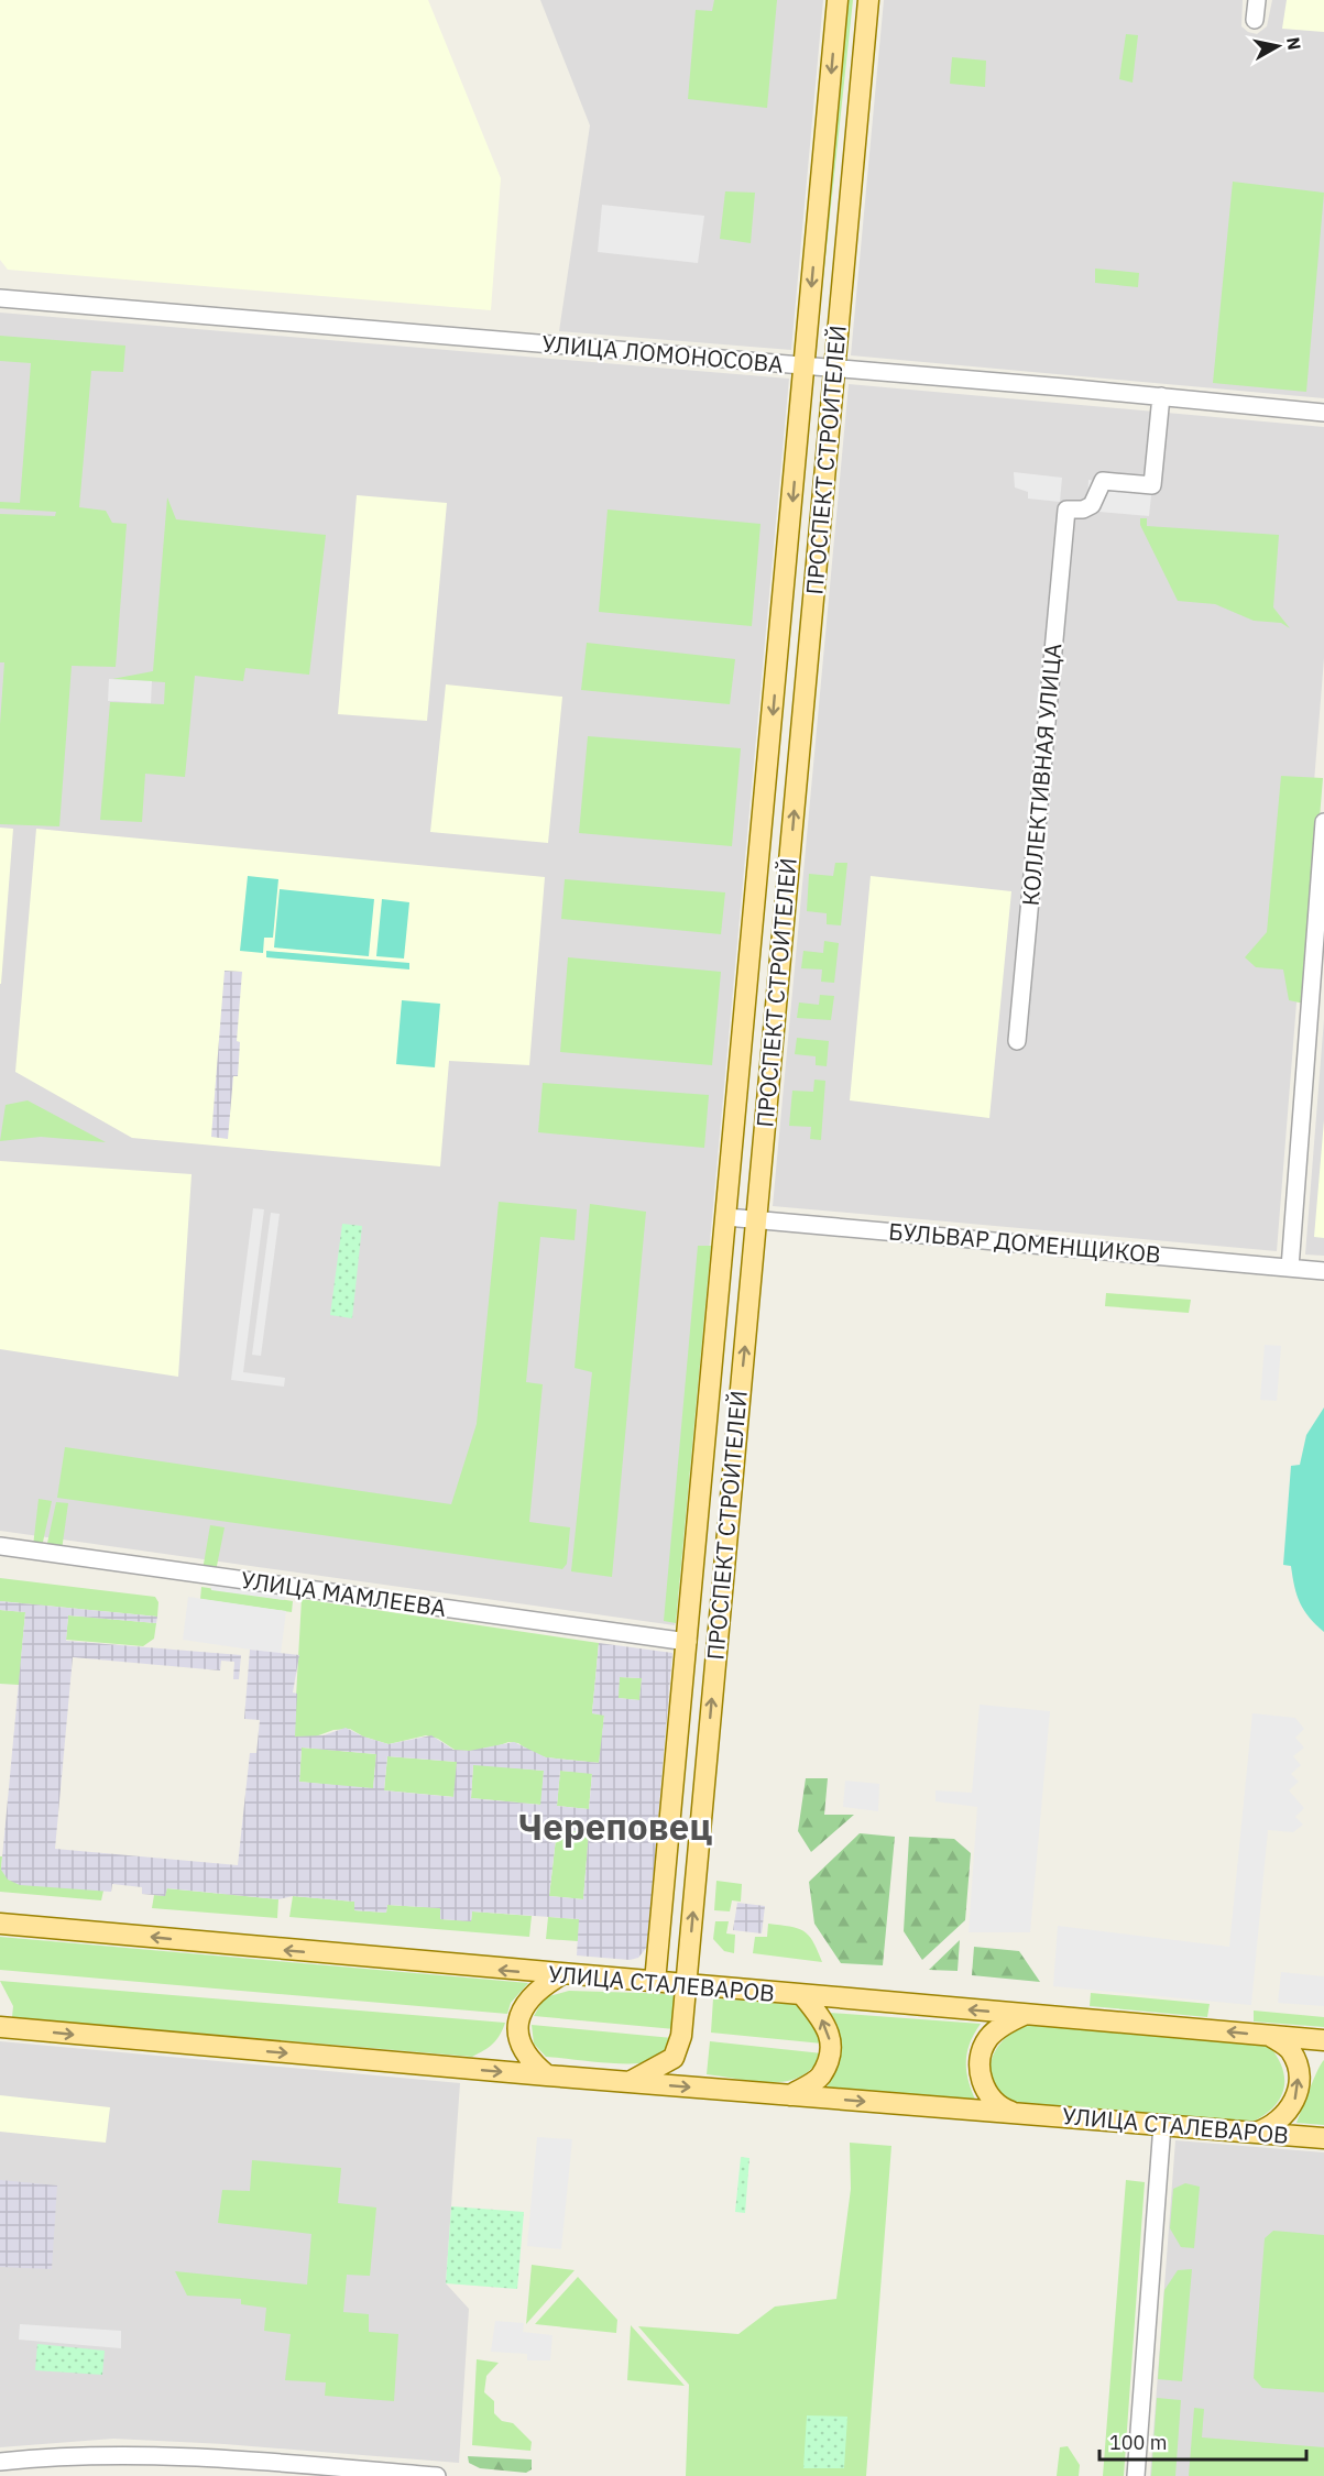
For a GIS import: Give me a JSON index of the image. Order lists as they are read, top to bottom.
{
  "streets": {
    "main road": ["ПРОСПЕКТ СТРОИТЕЛЕЙ", "УЛИЦА СТАЛЕВАРОВ"],
    "street": [
      "УЛИЦА ЛОМОНОСОВА",
      "КОЛЛЕКТИВНАЯ УЛИЦА",
      "БУЛЬВАР ДОМЕНЩИКОВ",
      "УЛИЦА МАМЛЕЕВА"
    ]
  },
  "crossings": [
    ["УЛИЦА ЛОМОНОСОВА", "ПРОСПЕКТ СТРОИТЕЛЕЙ"],
    ["УЛИЦА ЛОМОНОСОВА", "КОЛЛЕКТИВНАЯ УЛИЦА"],
    ["ПРОСПЕКТ СТРОИТЕЛЕЙ", "БУЛЬВАР ДОМЕНЩИКОВ"],
    ["ПРОСПЕКТ СТРОИТЕЛЕЙ", "УЛИЦА МАМЛЕЕВА"],
    ["ПРОСПЕКТ СТРОИТЕЛЕЙ", "УЛИЦА СТАЛЕВАРОВ"]
  ],
  "districts": ["Череповец"],
  "scale_bar": "100 m",
  "north": "right"
}
